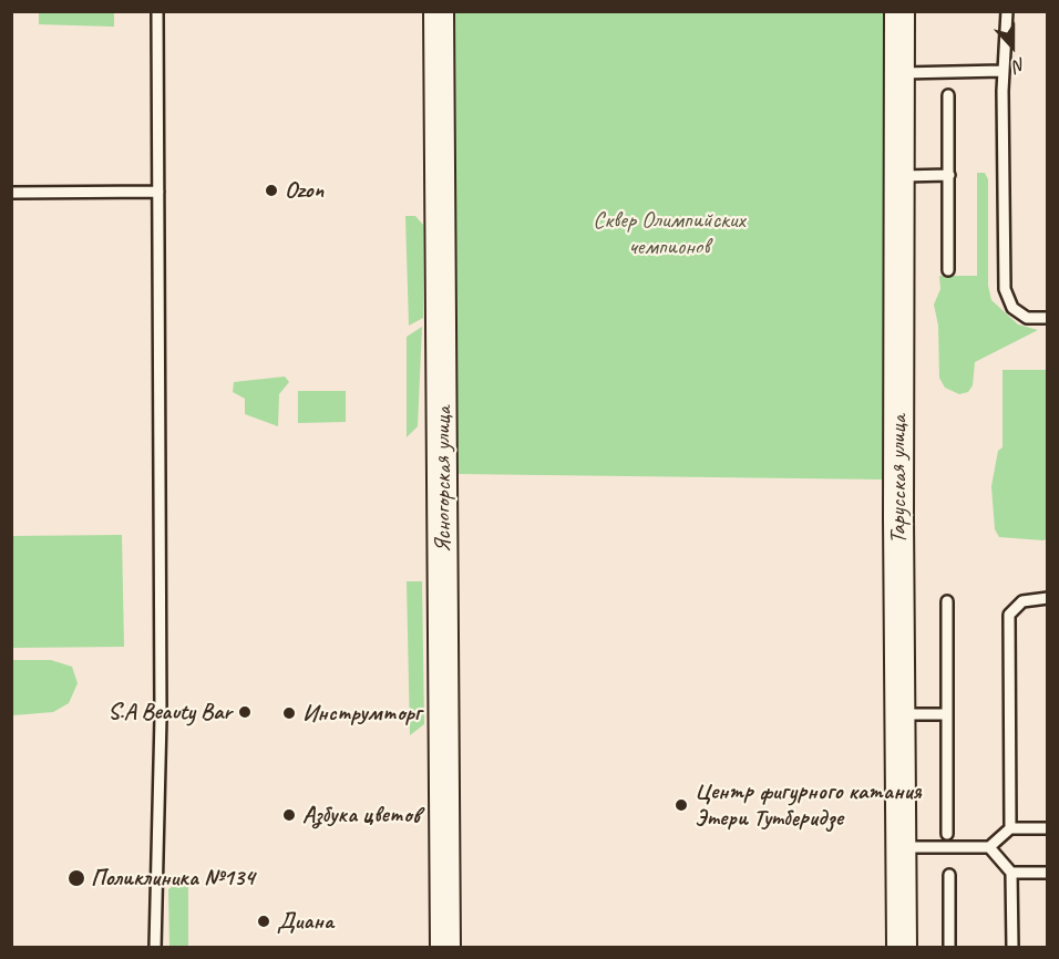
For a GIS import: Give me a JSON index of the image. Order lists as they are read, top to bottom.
{
  "streets": {
    "main road": ["Ясногорская улица", "Тарусская улица"]
  },
  "parks": ["Сквер Олимпийских чемпионов"],
  "places": [
    "Ozon",
    "S.A Beauty Bar",
    "Инструмторг",
    "Центр фигурного катания Этери Тутберидзе",
    "Азбука цветов",
    "Поликлиника №134",
    "Диана"
  ],
  "north": "bottom"
}
